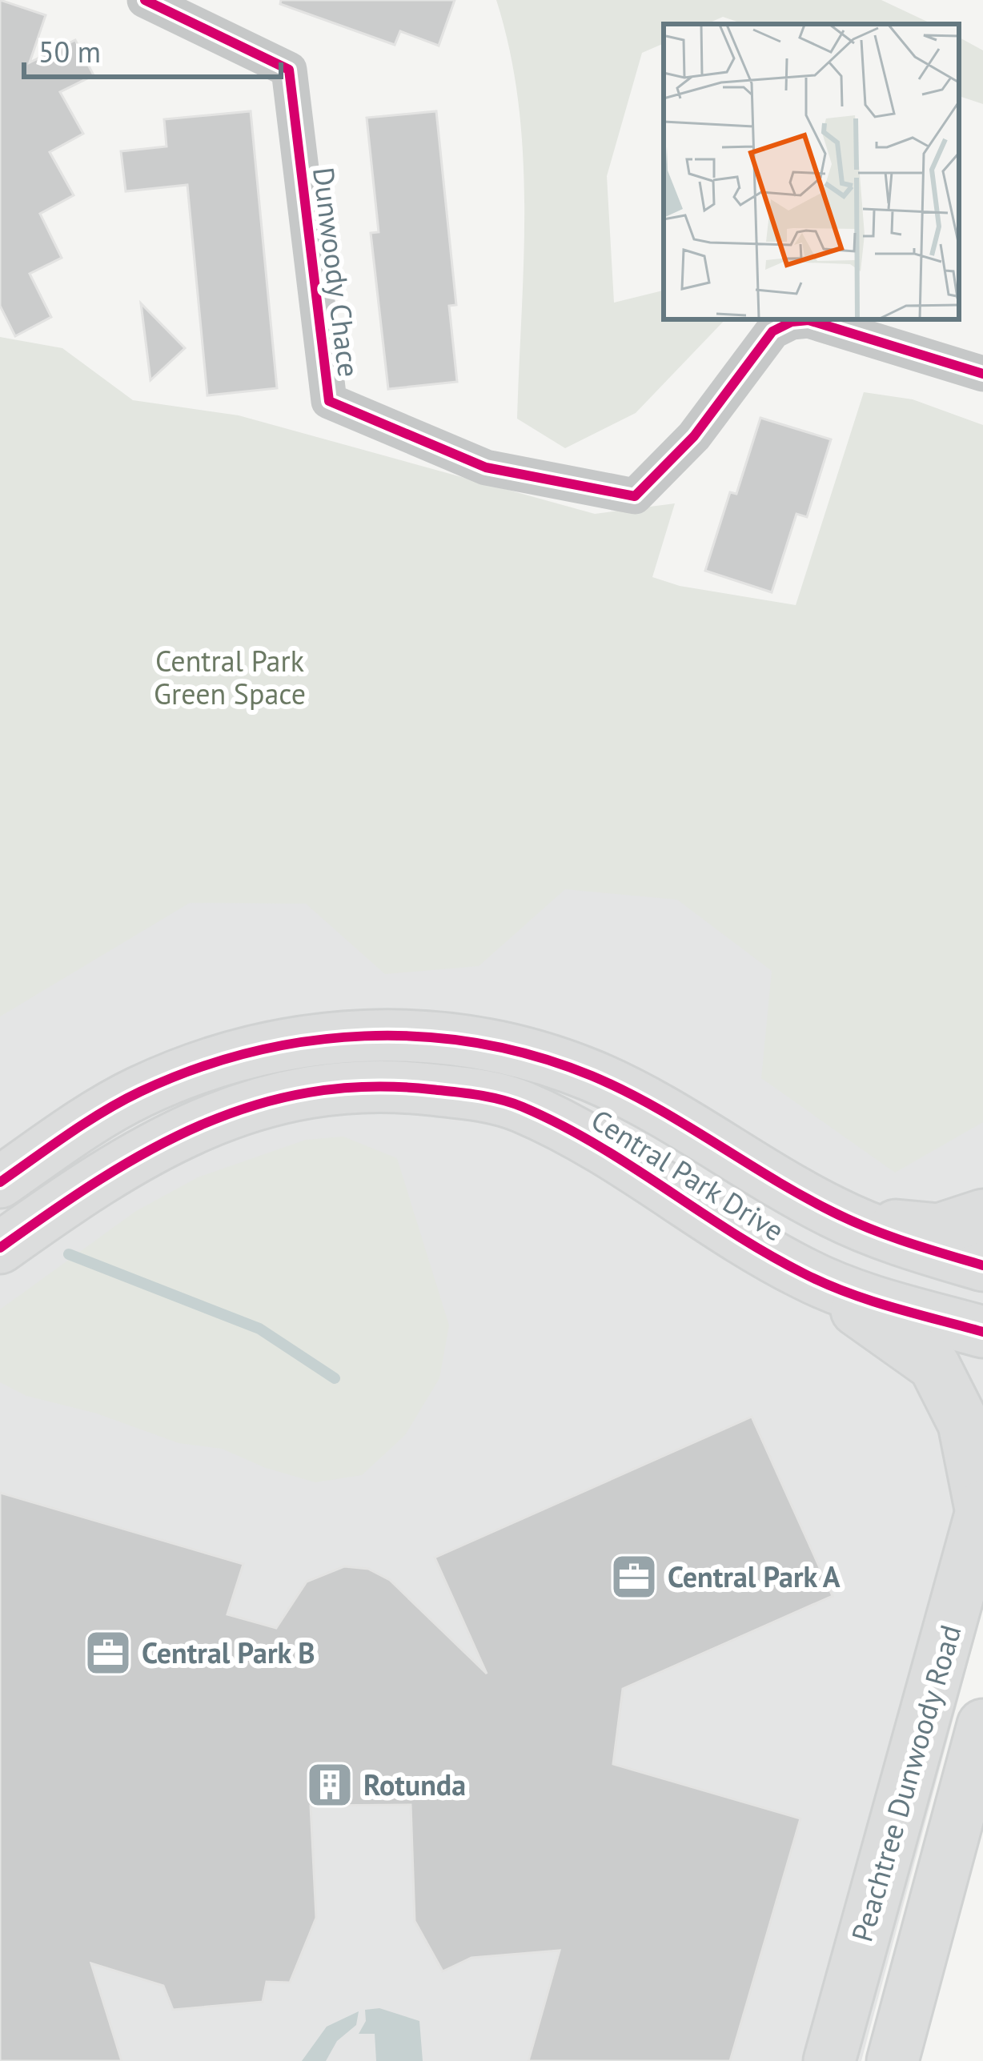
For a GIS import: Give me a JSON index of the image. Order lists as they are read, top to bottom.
{
  "streets": {
    "street": ["Dunwoody Chace", "Central Park Drive", "Peachtree Dunwoody Road"]
  },
  "parks": ["Central Park Green Space"],
  "places": {
    "office": ["Central Park A", "Central Park B"],
    "building": ["Rotunda"]
  },
  "scale_bar": "50 m"
}
